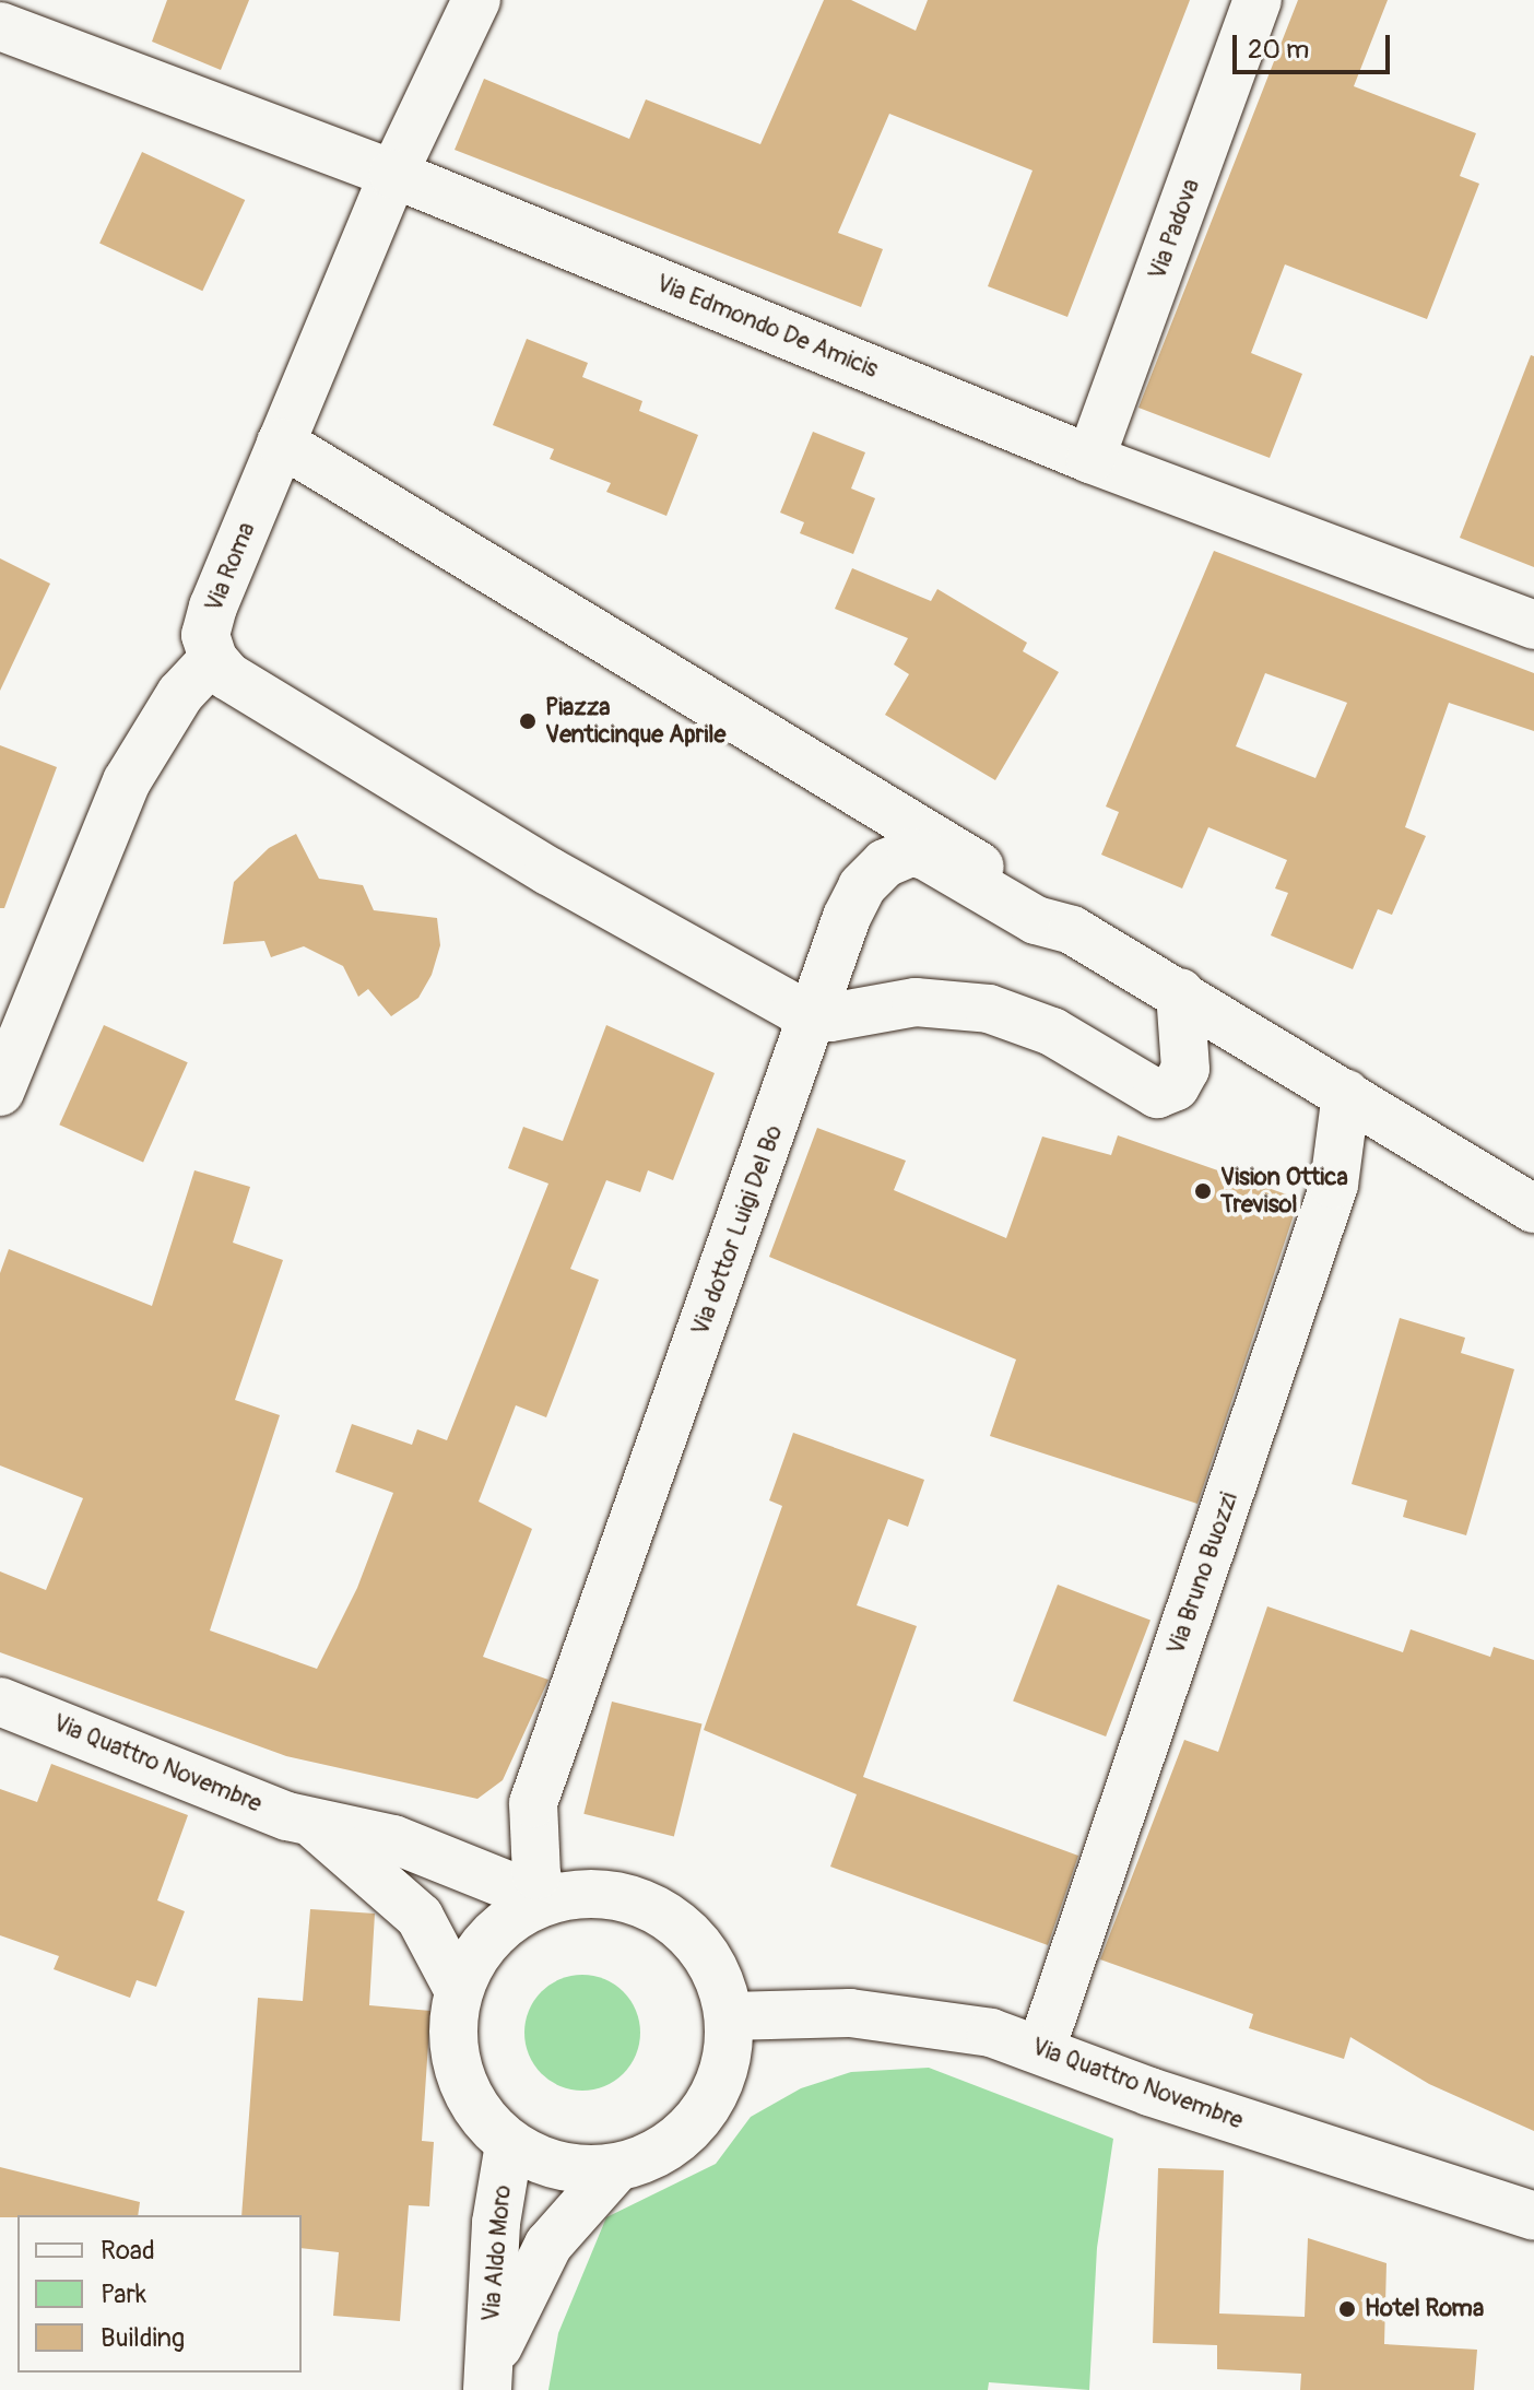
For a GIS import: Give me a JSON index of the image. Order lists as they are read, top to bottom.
{
  "streets": {
    "street": [
      "Via Padova",
      "Via Edmondo De Amicis",
      "Via Roma",
      "Via dottor Luigi Del Bo",
      "Via Bruno Buozzi",
      "Via Quattro Novembre",
      "Via Aldo Moro"
    ]
  },
  "crossings": [
    ["Via Padova", "Via Edmondo De Amicis"],
    ["Via Edmondo De Amicis", "Via Roma"],
    ["Via dottor Luigi Del Bo", "Via Quattro Novembre"],
    ["Via dottor Luigi Del Bo", "Via Aldo Moro"],
    ["Via Bruno Buozzi", "Via Quattro Novembre"],
    ["Via Quattro Novembre", "Via Aldo Moro"]
  ],
  "places": ["Piazza Venticinque Aprile", "Vision Ottica Trevisol", "Hotel Roma"],
  "legend": ["Road", "Park", "Building"],
  "scale_bar": "20 m"
}
